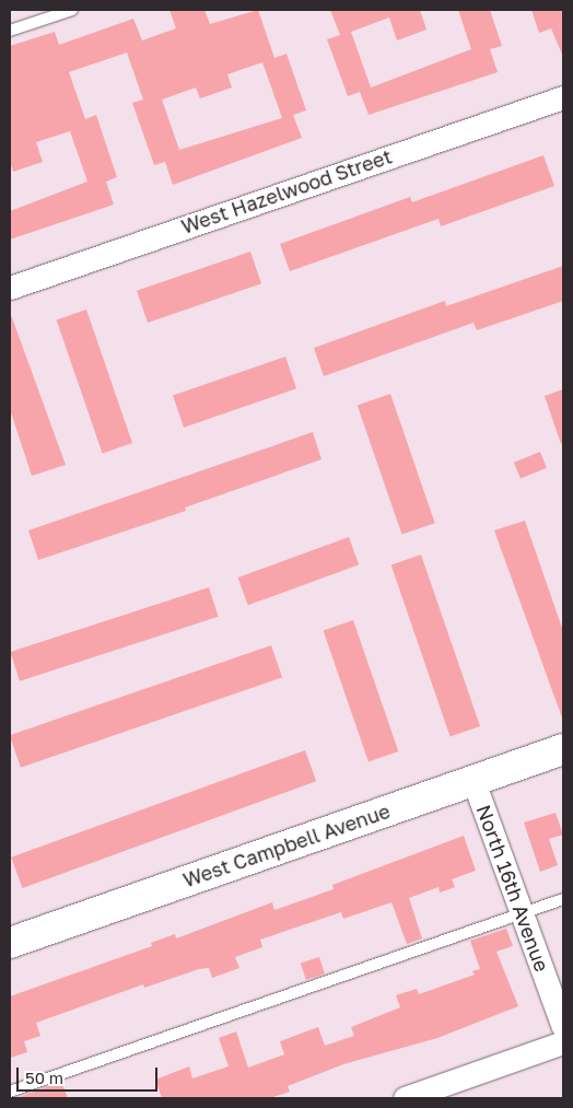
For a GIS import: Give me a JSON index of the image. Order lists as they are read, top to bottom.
{
  "streets": {
    "street": ["West Hazelwood Street", "West Campbell Avenue", "North 16th Avenue"]
  },
  "crossings": [
    ["West Campbell Avenue", "North 16th Avenue"]
  ],
  "scale_bar": "50 m"
}
